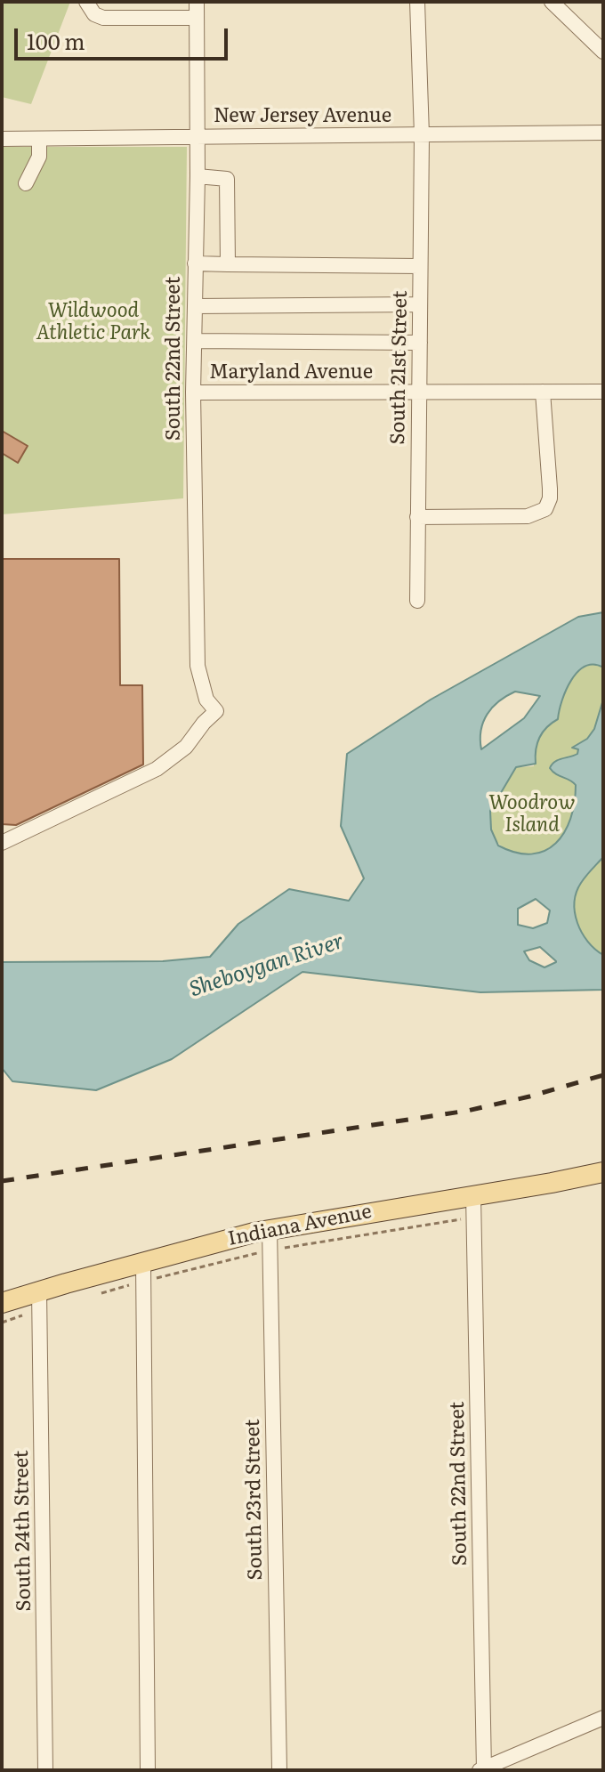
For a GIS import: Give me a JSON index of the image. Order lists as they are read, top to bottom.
{
  "streets": {
    "main road": ["Indiana Avenue"],
    "street": [
      "New Jersey Avenue",
      "South 22nd Street",
      "South 21st Street",
      "Maryland Avenue",
      "South 23rd Street",
      "South 24th Street"
    ]
  },
  "crossings": [
    ["New Jersey Avenue", "South 22nd Street"],
    ["New Jersey Avenue", "South 21st Street"],
    ["South 22nd Street", "Maryland Avenue"],
    ["South 22nd Street", "Indiana Avenue"],
    ["South 21st Street", "Maryland Avenue"],
    ["Indiana Avenue", "South 23rd Street"],
    ["Indiana Avenue", "South 24th Street"]
  ],
  "water": ["Sheboygan River"],
  "parks": ["Wildwood Athletic Park", "Woodrow Island"],
  "scale_bar": "100 m"
}
